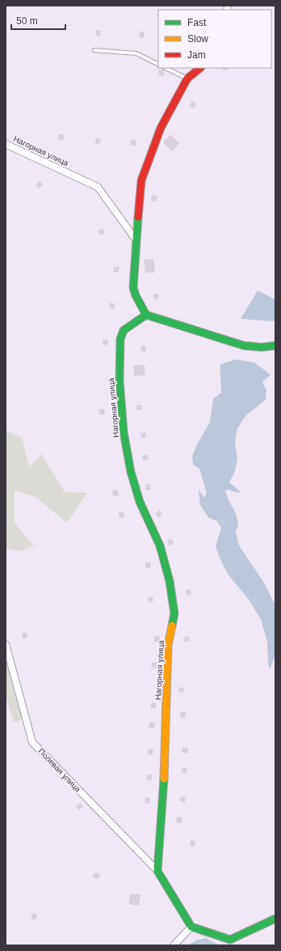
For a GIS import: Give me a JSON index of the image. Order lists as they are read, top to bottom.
{
  "streets": {
    "street": ["Нагорная улица", "Полевая улица"]
  },
  "crossings": [
    ["Нагорная улица", "Полевая улица"]
  ],
  "legend": ["Fast", "Slow", "Jam"],
  "scale_bar": "50 m"
}
